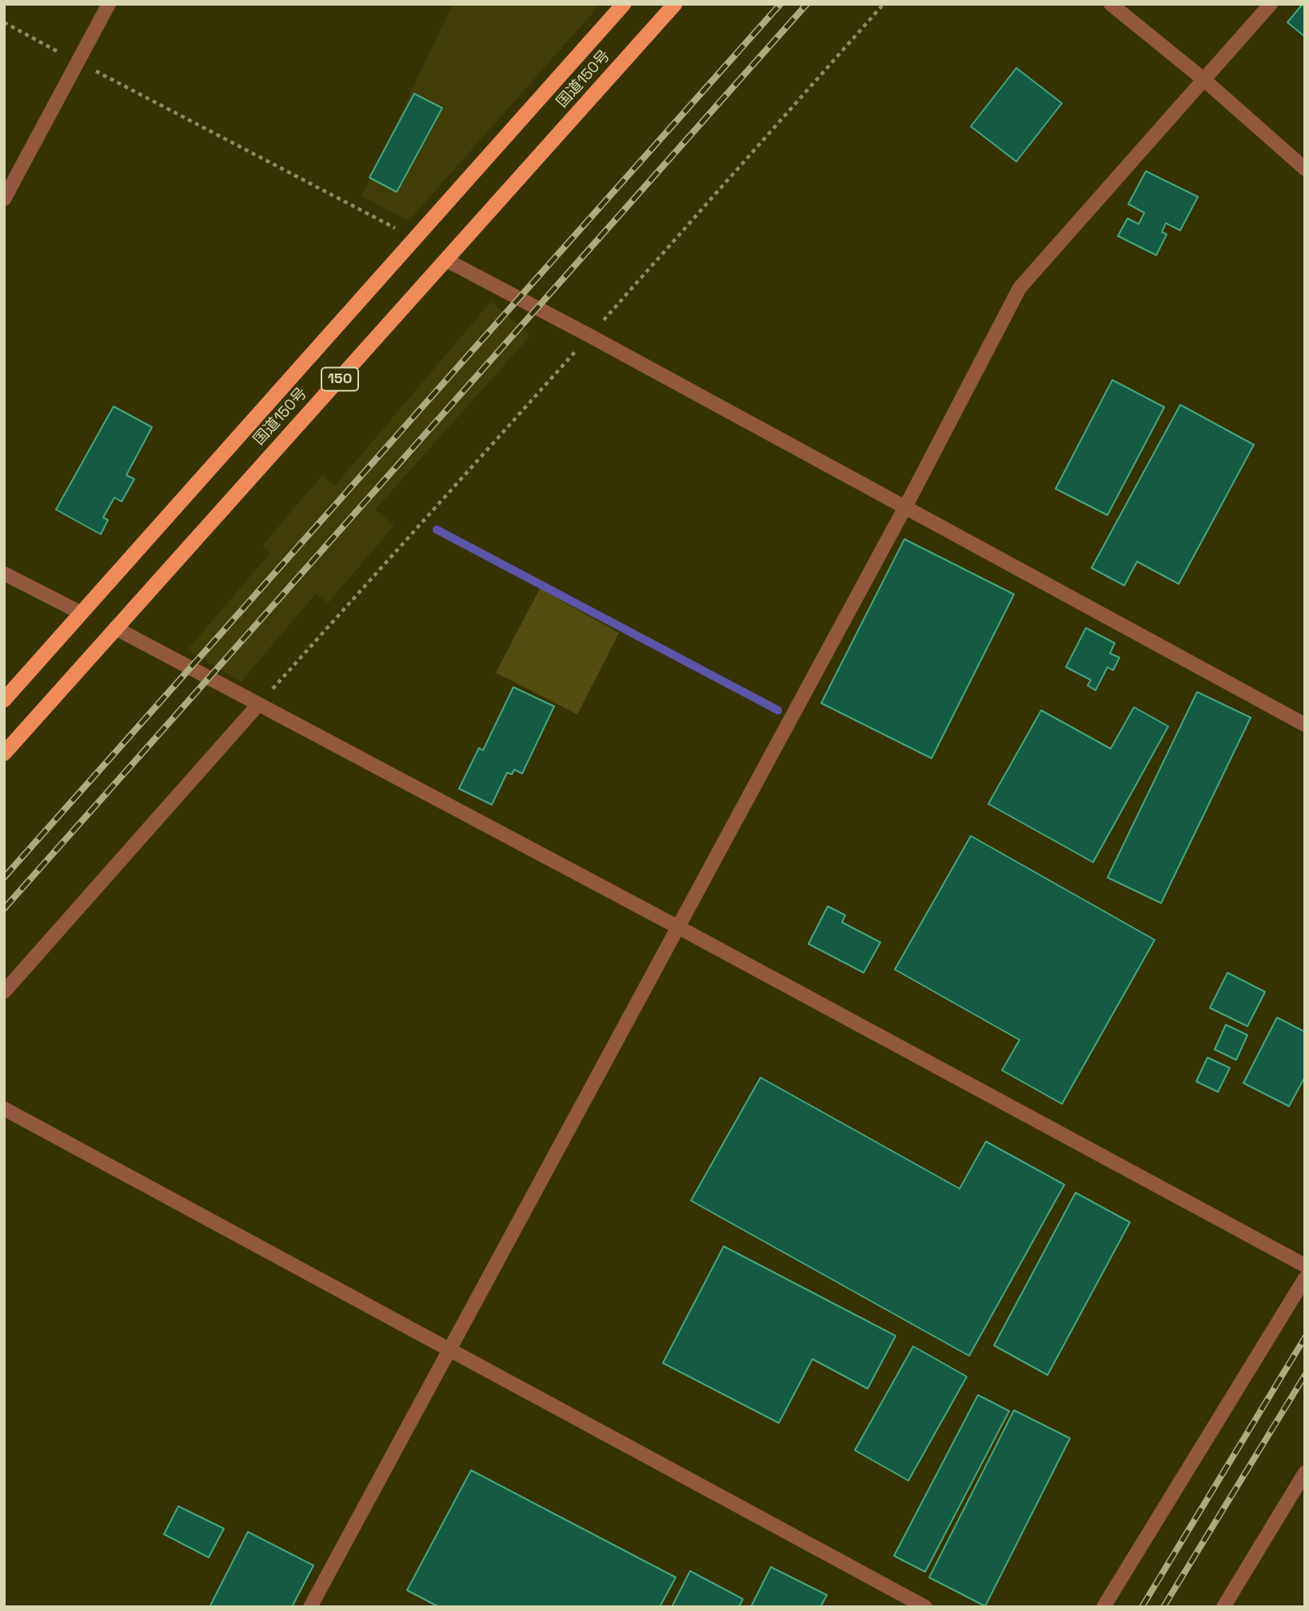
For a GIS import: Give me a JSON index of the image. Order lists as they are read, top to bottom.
{
  "streets": {
    "highway": ["国道150号", "150"]
  }
}
